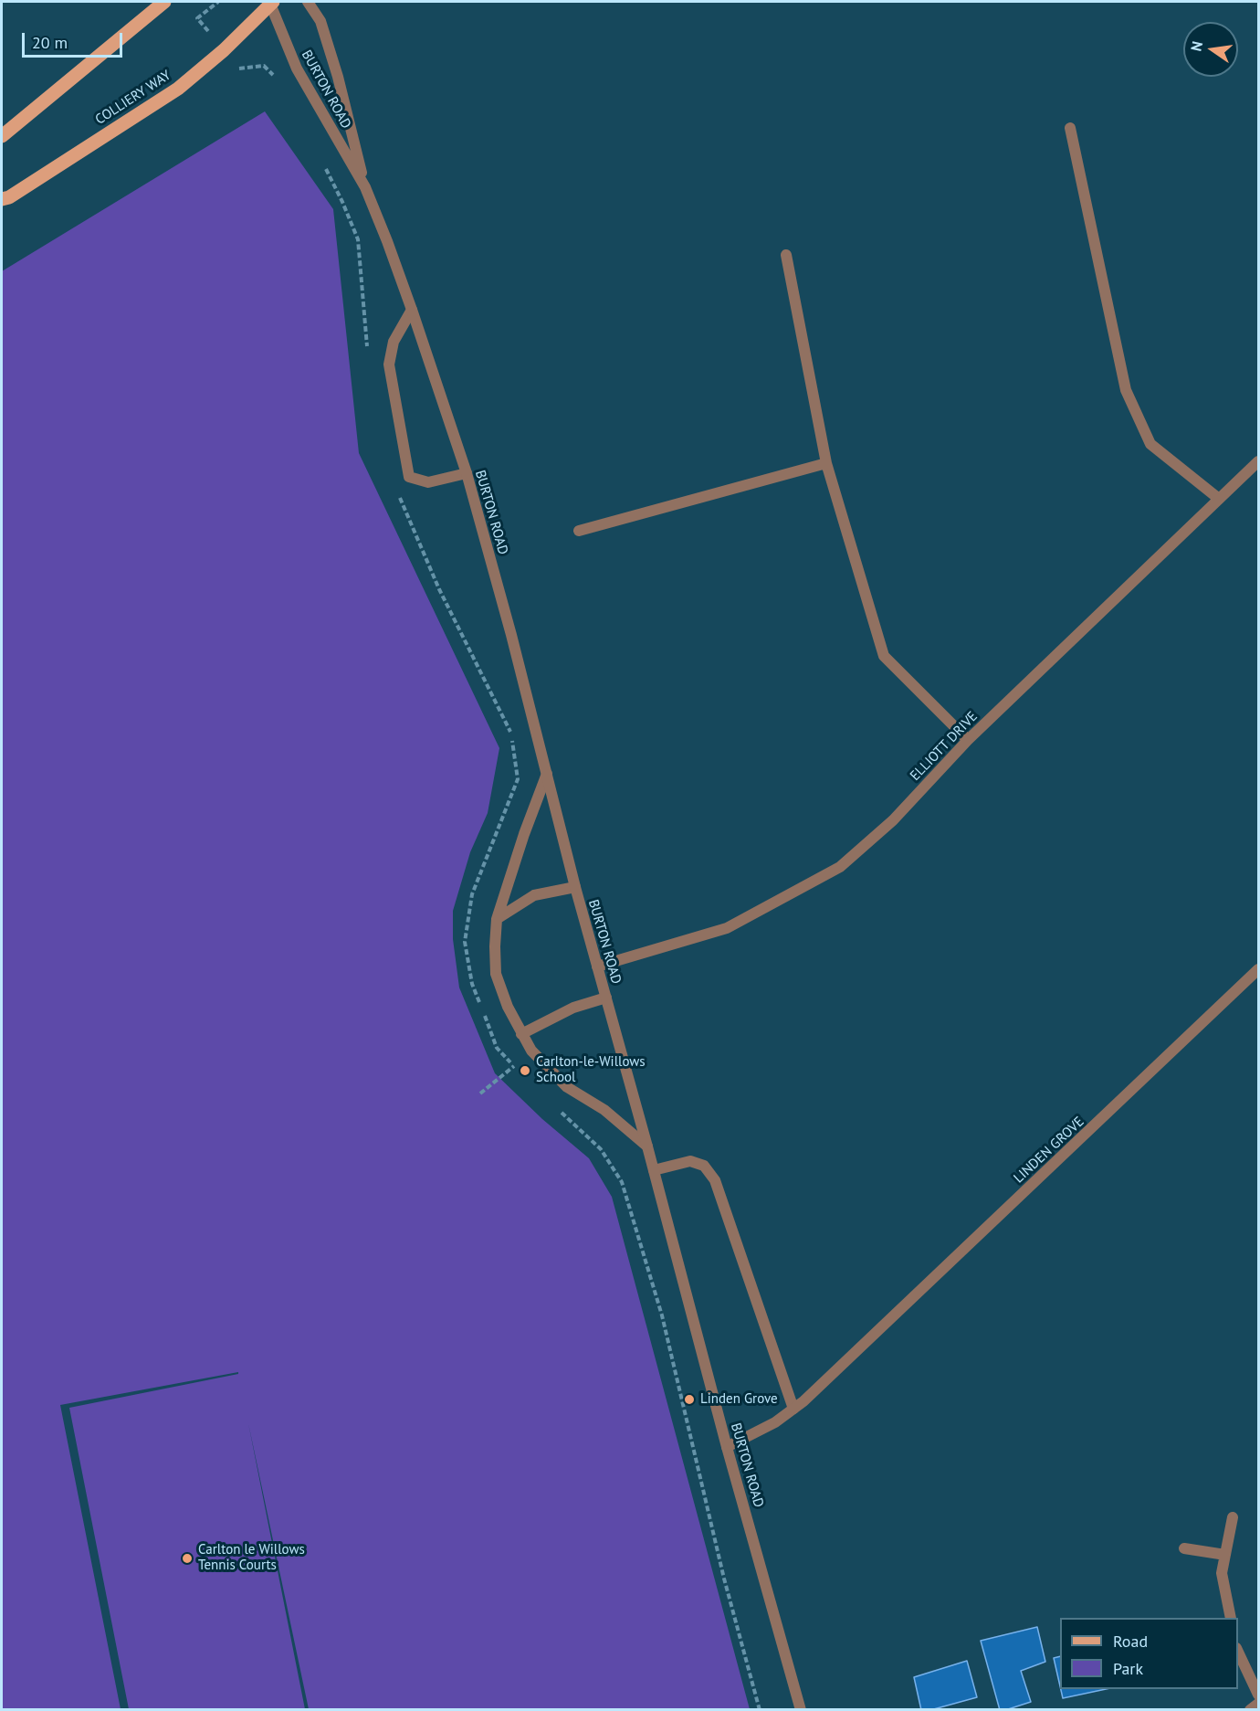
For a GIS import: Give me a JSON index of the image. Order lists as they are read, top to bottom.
{
  "streets": {
    "main road": ["COLLIERY WAY"],
    "street": ["BURTON ROAD", "ELLIOTT DRIVE", "LINDEN GROVE"]
  },
  "crossings": [
    ["BURTON ROAD", "COLLIERY WAY"],
    ["BURTON ROAD", "ELLIOTT DRIVE"],
    ["BURTON ROAD", "LINDEN GROVE"]
  ],
  "places": ["Carlton-le-Willows School", "Linden Grove", "Carlton le Willows Tennis Courts"],
  "legend": ["Road", "Park"],
  "scale_bar": "20 m",
  "north": "left"
}
